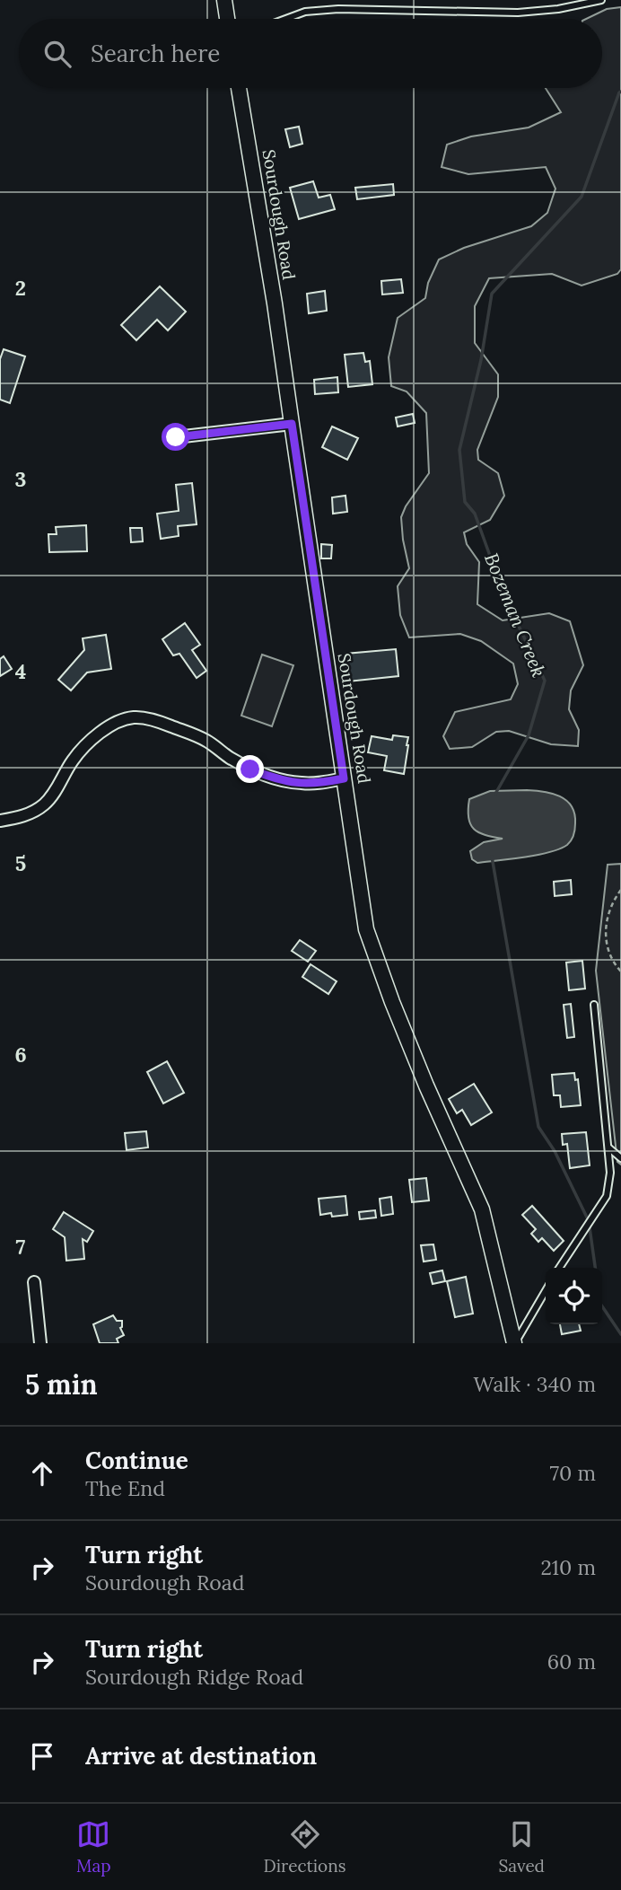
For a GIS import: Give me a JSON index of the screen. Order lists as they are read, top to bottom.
{
  "streets": {
    "street": ["Sourdough Road"]
  },
  "water": ["Bozeman Creek"],
  "page": {
    "search": "Search here",
    "heading": ["5 min", "Walk · 340 m"],
    "list": [
      ["Continue", "The End", "70 m"],
      ["Turn right", "Sourdough Road", "210 m"],
      ["Turn right", "Sourdough Ridge Road", "60 m"],
      "Arrive at destination"
    ],
    "nav": ["Map", "Directions", "Saved"]
  },
  "grid": {
    "rows": [
      "2",
      "3",
      "4",
      "5",
      "6",
      "7"
    ]
  }
}
